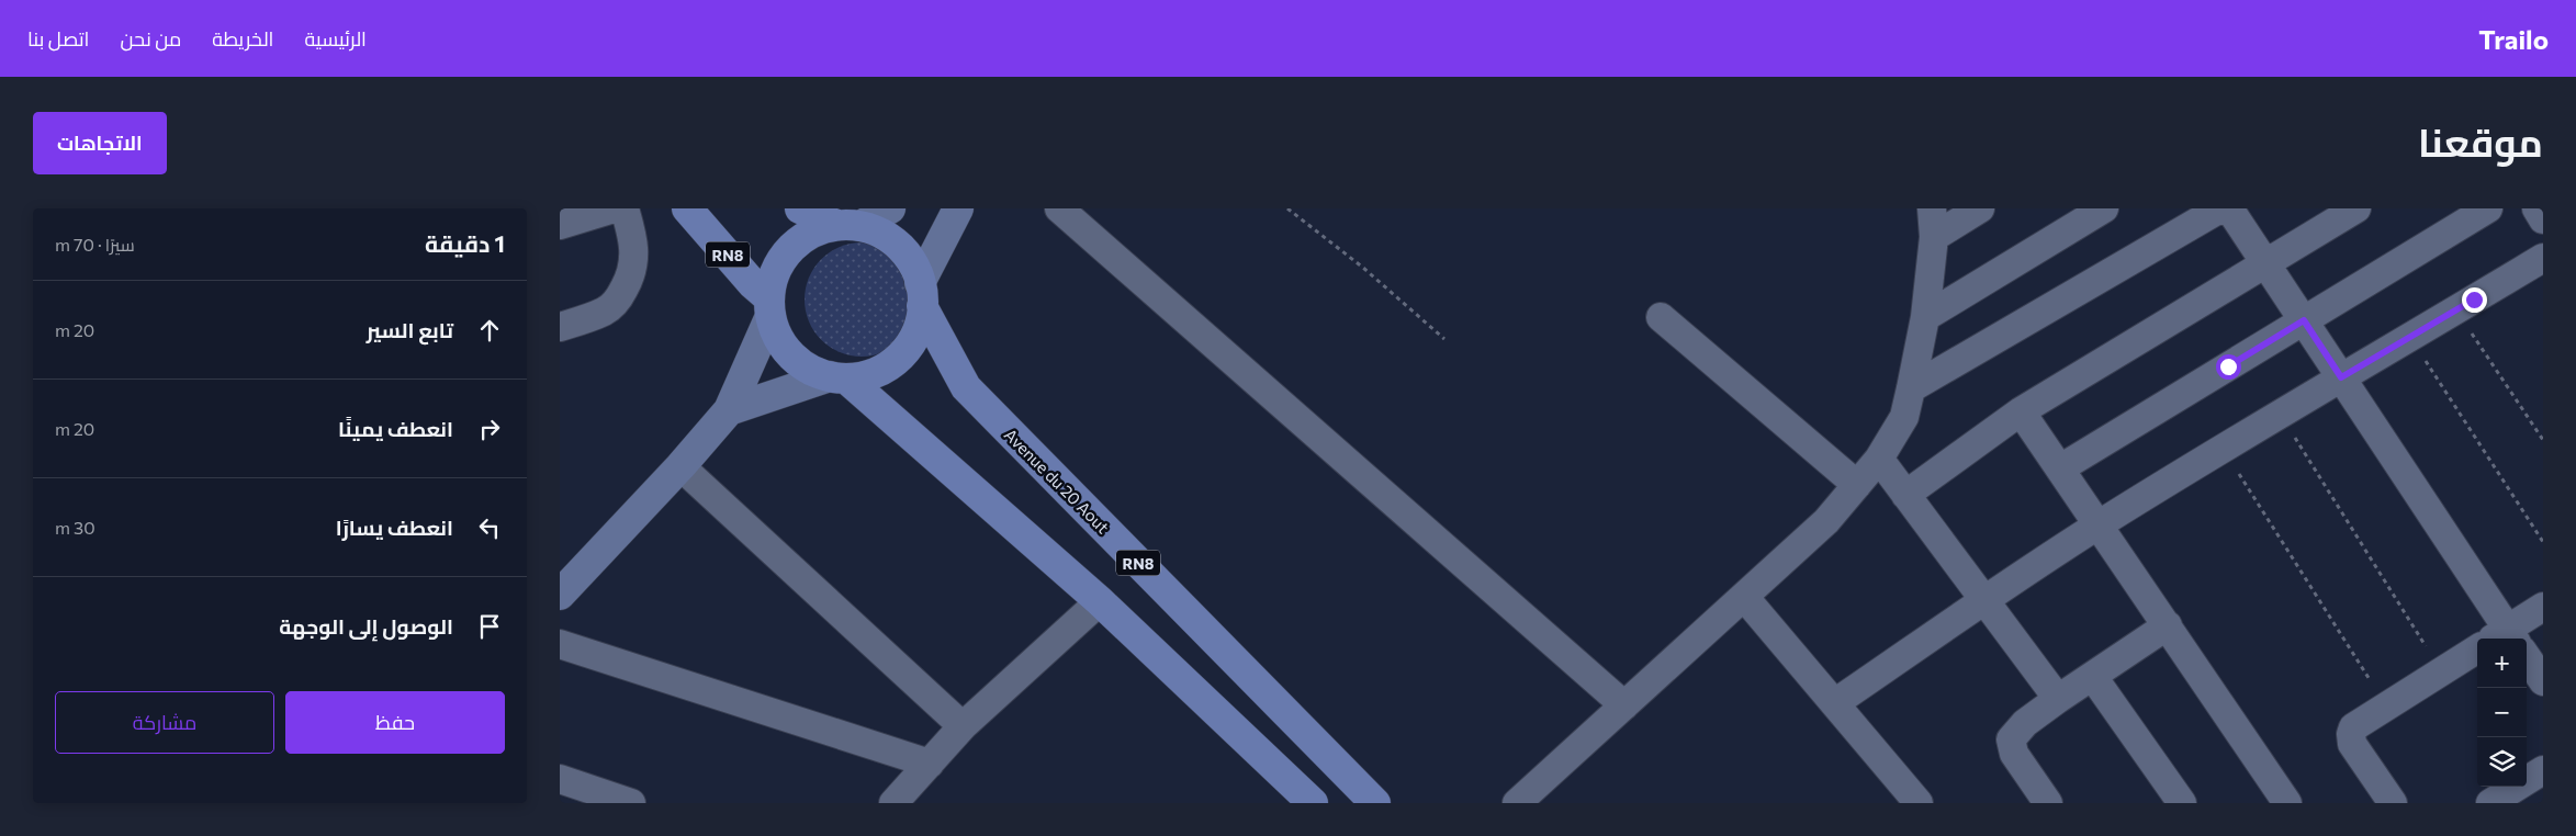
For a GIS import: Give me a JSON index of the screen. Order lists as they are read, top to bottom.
{
  "streets": {
    "main road": ["RN8", "Avenue du 20 Aout"]
  },
  "crossings": [
    ["RN8", "Avenue du 20 Aout"]
  ],
  "page": {
    "header": "Trailo",
    "nav": [
      "الرئيسية",
      "الخريطة",
      "من نحن",
      "اتصل بنا"
    ],
    "title": "موقعنا",
    "buttons": [
      "الاتجاهات",
      ["حفظ", "مشاركة"]
    ],
    "heading": ["1 دقيقة", "سيرًا · 70 m"],
    "list": [
      ["تابع السير", "20 m"],
      ["انعطف يمينًا", "20 m"],
      ["انعطف يسارًا", "30 m"],
      "الوصول إلى الوجهة"
    ],
    "map_buttons": ["+", "−"]
  }
}
